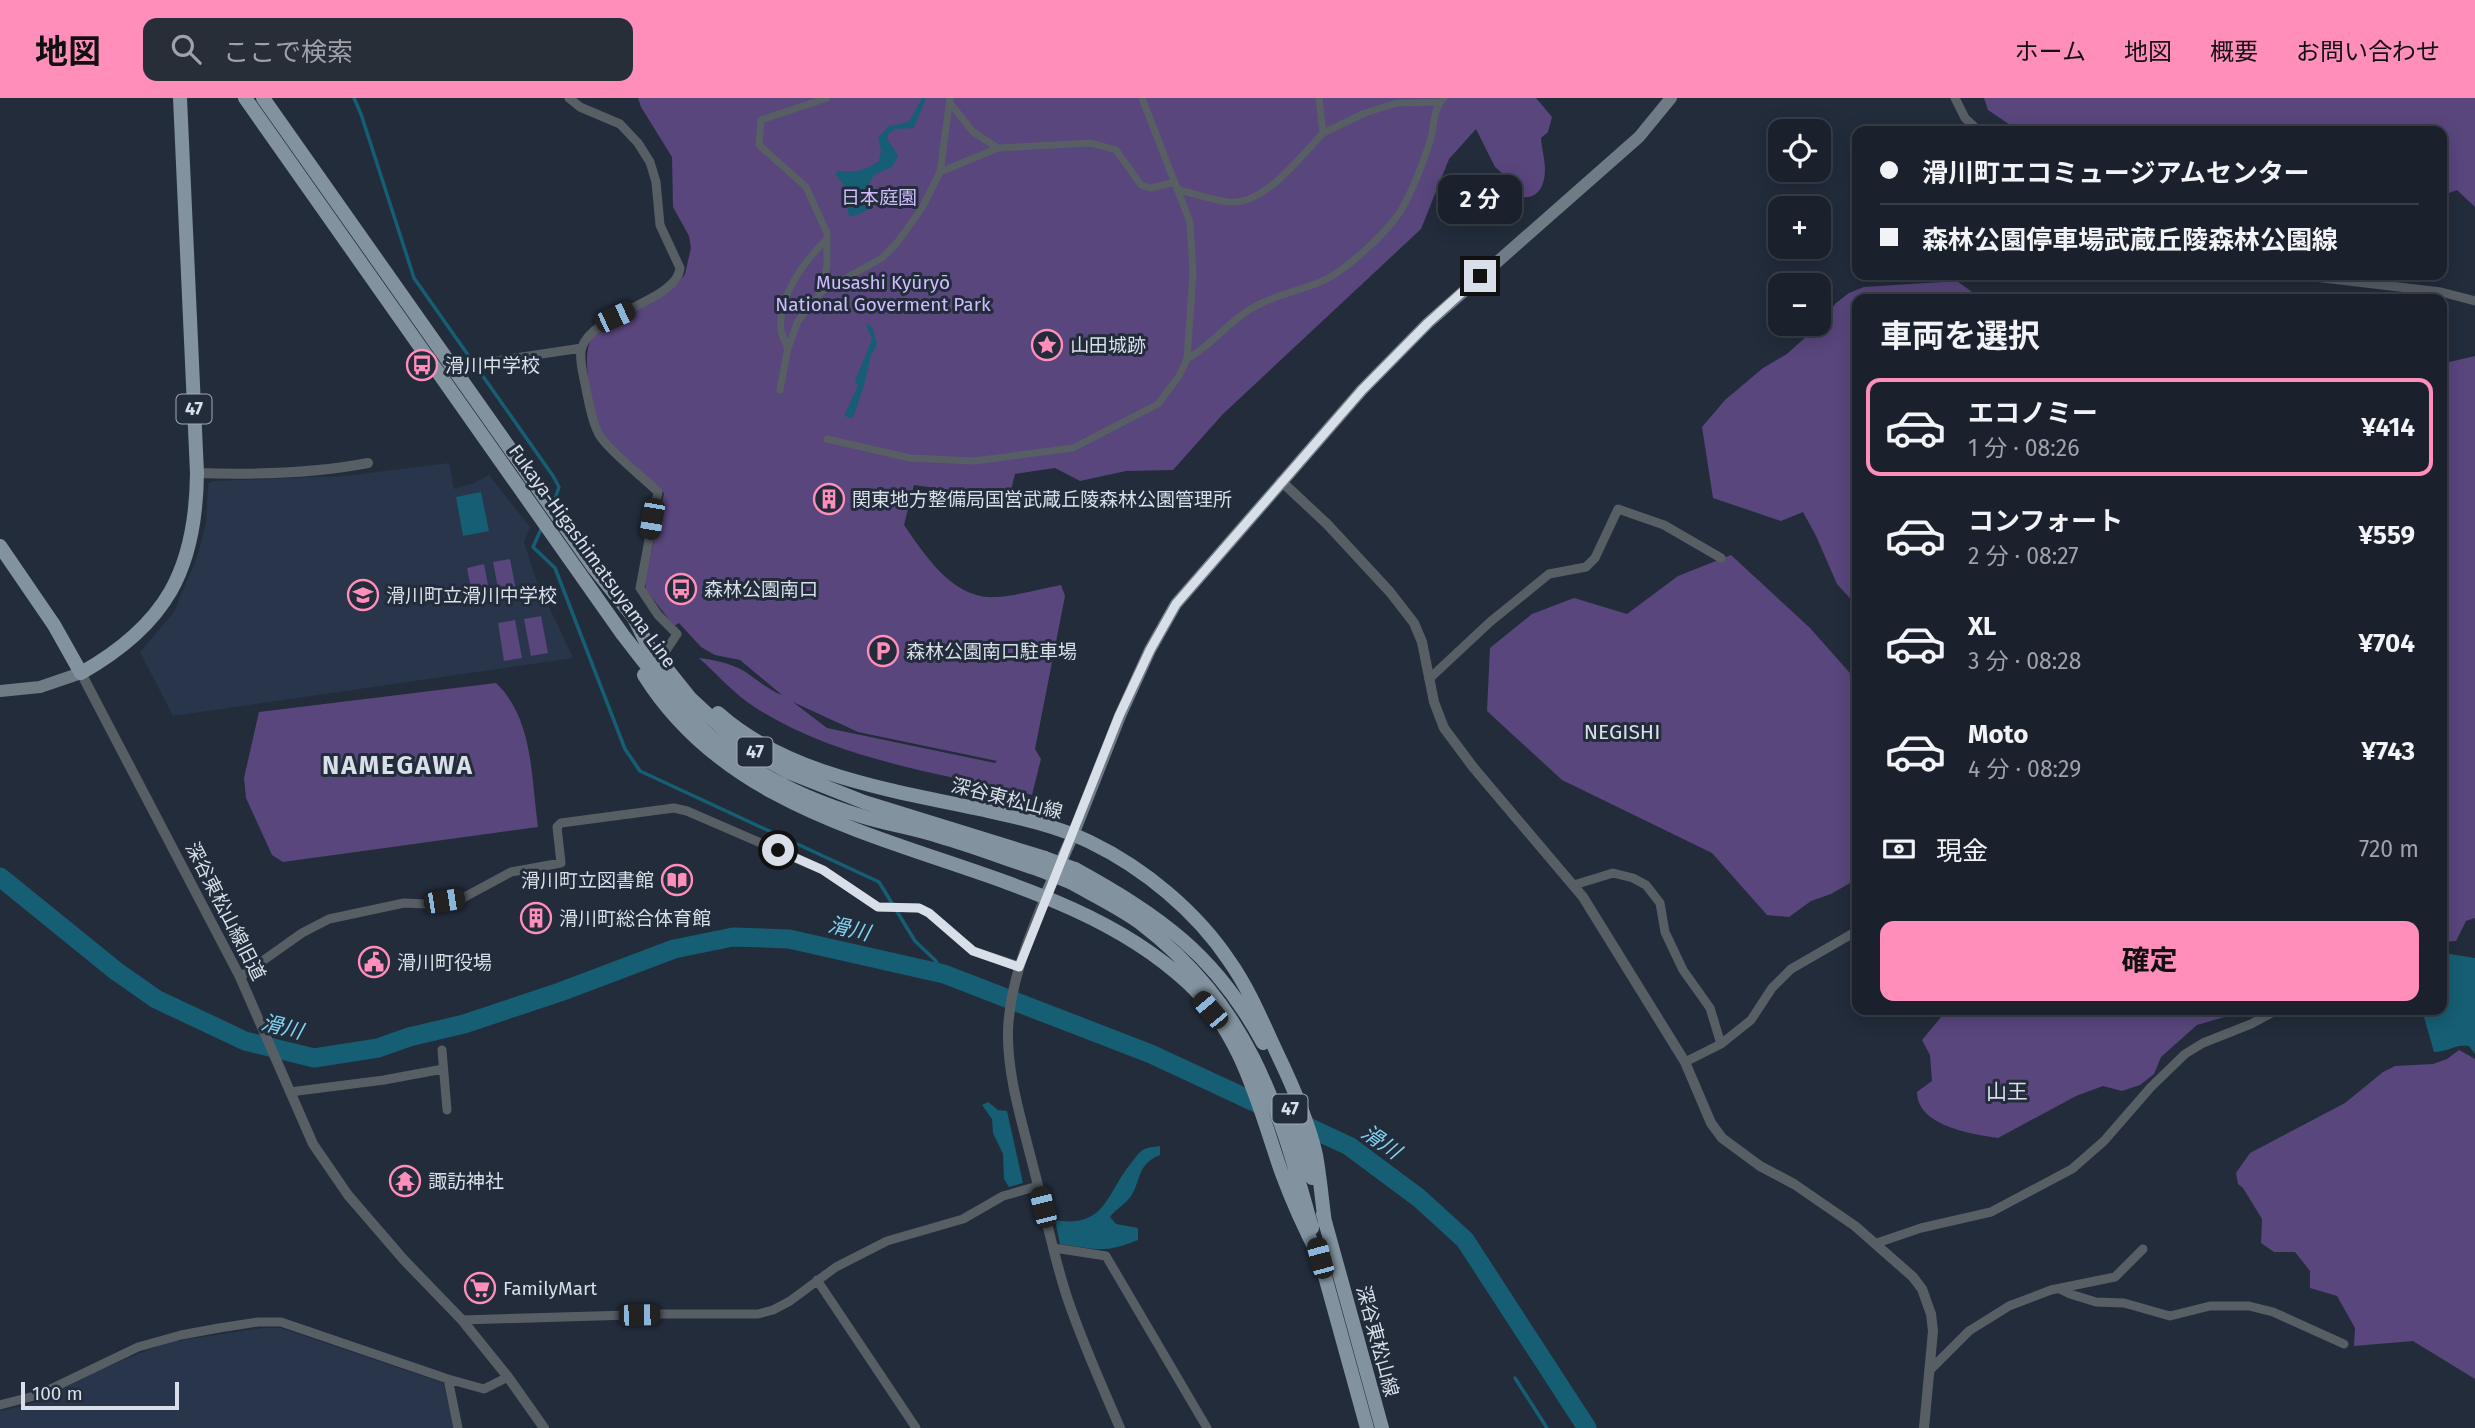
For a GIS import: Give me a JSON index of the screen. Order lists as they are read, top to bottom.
{
  "streets": {
    "main road": ["47", "Fukaya-Higashimatsuyama Line", "深谷東松山線"],
    "street": ["深谷東松山線旧道"]
  },
  "crossings": [
    ["47", "深谷東松山線旧道"],
    ["Fukaya-Higashimatsuyama Line", "深谷東松山線"]
  ],
  "districts": ["NEGISHI", "NAMEGAWA", "山王"],
  "water": ["滑川"],
  "parks": ["日本庭園", "Musashi Kyūryō National Goverment Park"],
  "places": {
    "place": ["山田城跡"],
    "bus stop": ["滑川中学校", "森林公園南口"],
    "building": ["関東地方整備局国営武蔵丘陵森林公園管理所", "滑川町総合体育館"],
    "school or university": ["滑川町立滑川中学校"],
    "parking": ["森林公園南口駐車場"],
    "library": ["滑川町立図書館"],
    "public building": ["滑川町役場"],
    "temple": ["諏訪神社"],
    "supermarket": ["FamilyMart"]
  },
  "scale_bar": "100 m",
  "page": {
    "header": "地図",
    "search": "ここで検索",
    "nav": [
      "ホーム",
      "地図",
      "概要",
      "お問い合わせ"
    ],
    "map_buttons": ["+", "−"],
    "banner": ["滑川町エコミュージアムセンター", "森林公園停車場武蔵丘陵森林公園線"],
    "bubble": "2 分",
    "heading": "車両を選択",
    "list": [
      {
        "name": "エコノミー",
        "note": "1 分 · 08:26",
        "value": "¥414"
      },
      {
        "name": "コンフォート",
        "note": "2 分 · 08:27",
        "value": "¥559"
      },
      {
        "name": "XL",
        "note": "3 分 · 08:28",
        "value": "¥704"
      },
      {
        "name": "Moto",
        "note": "4 分 · 08:29",
        "value": "¥743"
      }
    ],
    "pay": ["現金", "720 m"],
    "buttons": "確定",
    "scale": "100 m"
  }
}
